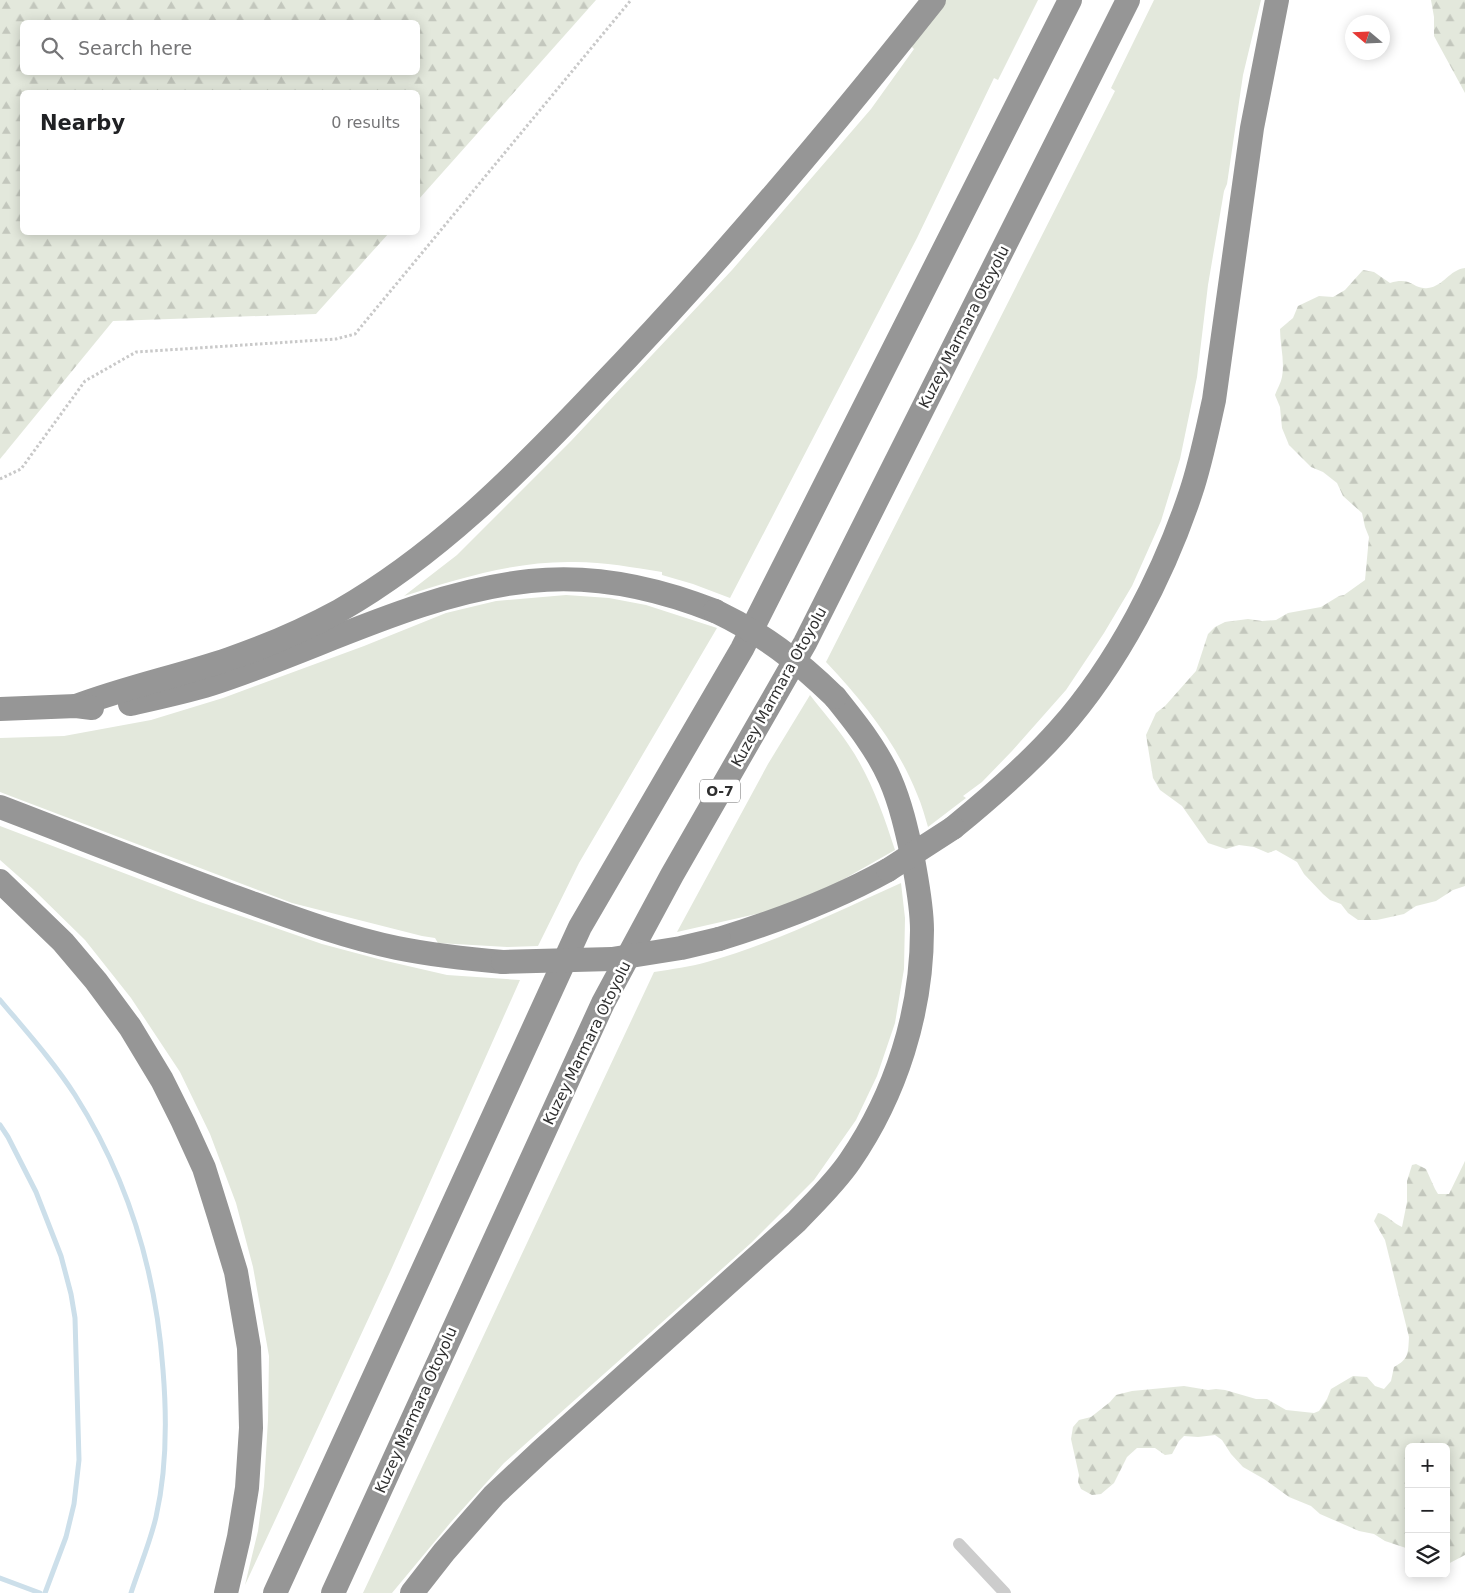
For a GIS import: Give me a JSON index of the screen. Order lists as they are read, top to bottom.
{
  "streets": {
    "highway": ["Kuzey Marmara Otoyolu", "O-7"]
  },
  "north": "left",
  "page": {
    "search": "Search here",
    "heading": ["Nearby", "0 results"],
    "map_buttons": ["+", "−"]
  }
}
